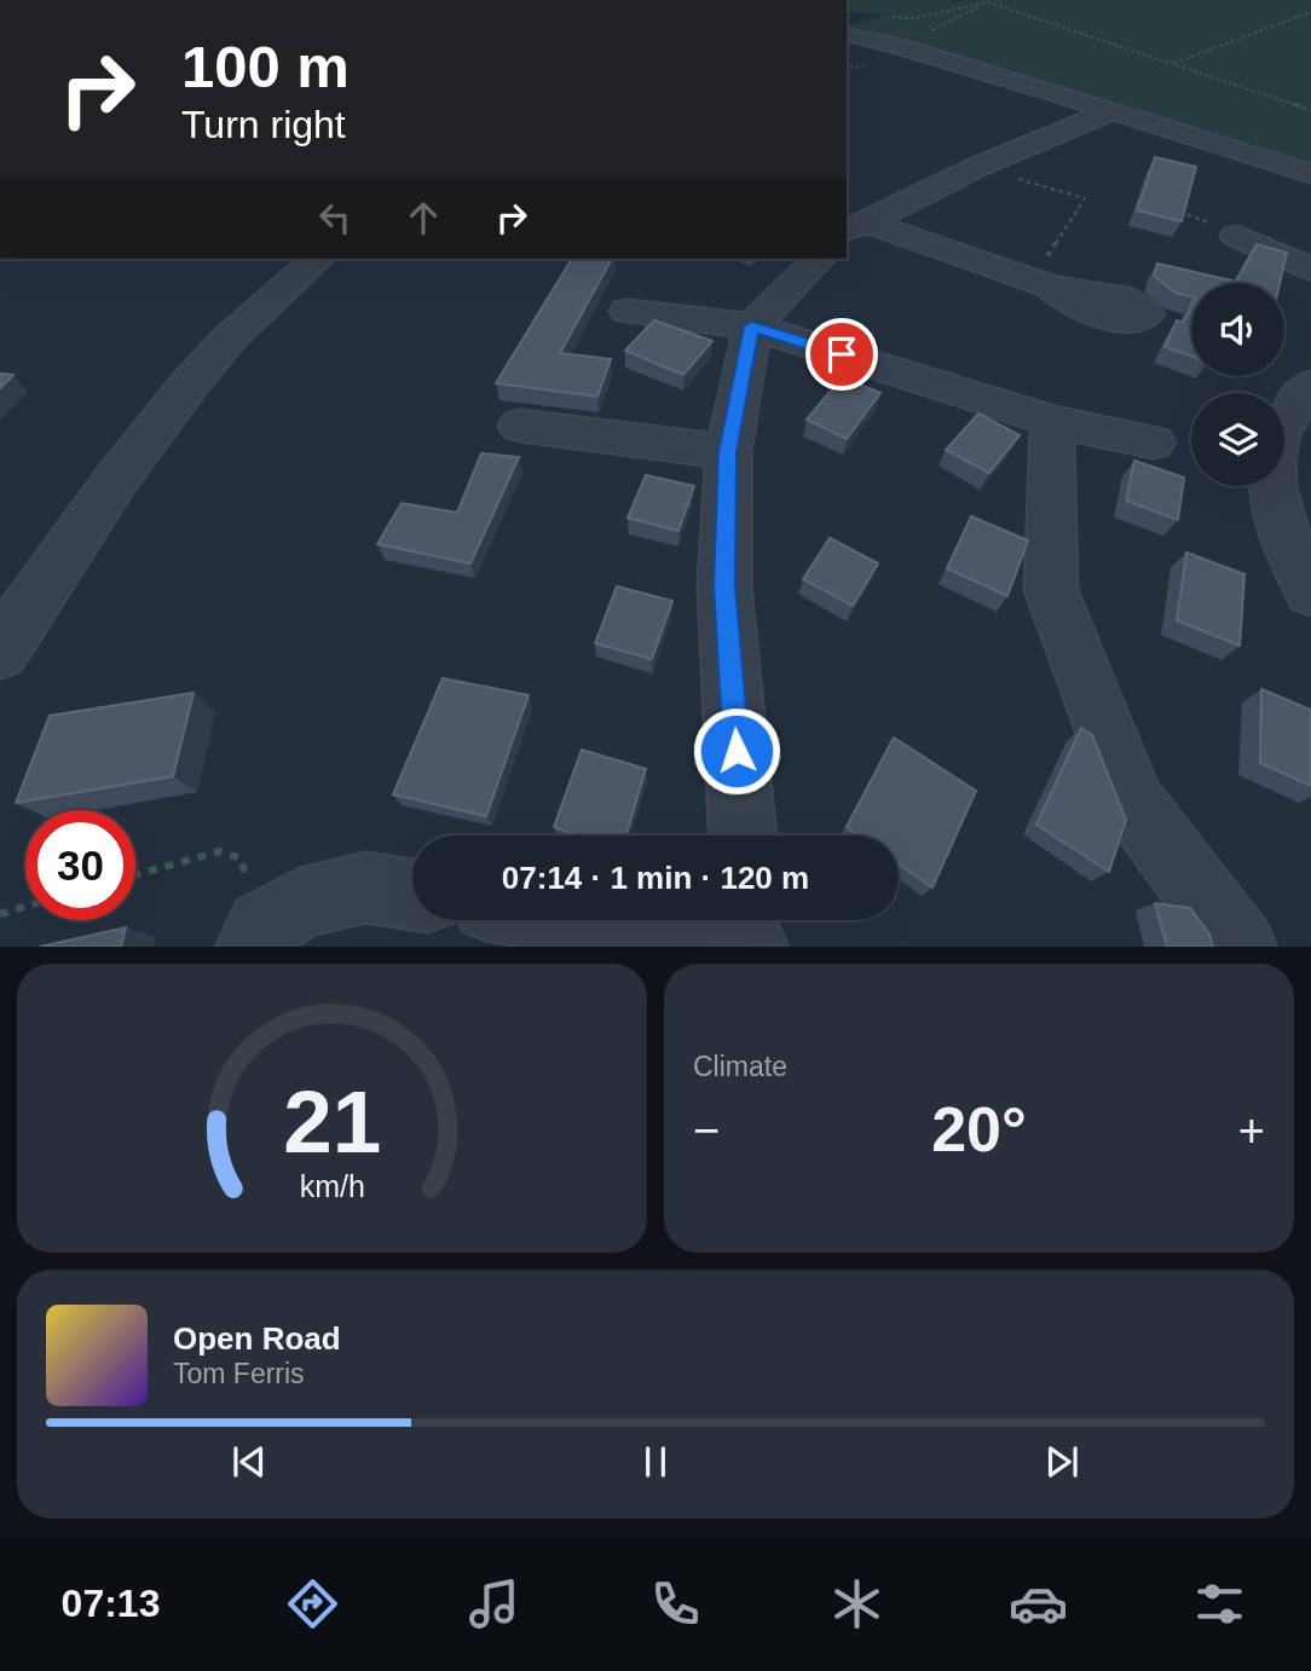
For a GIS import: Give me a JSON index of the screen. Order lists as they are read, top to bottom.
{
  "page": {
    "turn": ["100 m", "Turn right"],
    "limit": "30",
    "trip": "07:14 · 1 min · 120 m",
    "tile": "Climate",
    "heat": ["−", "20°", "+"],
    "song": ["Open Road", "Tom Ferris"],
    "tabs": "07:13",
    "gauge": ["21", "km/h"]
  }
}
